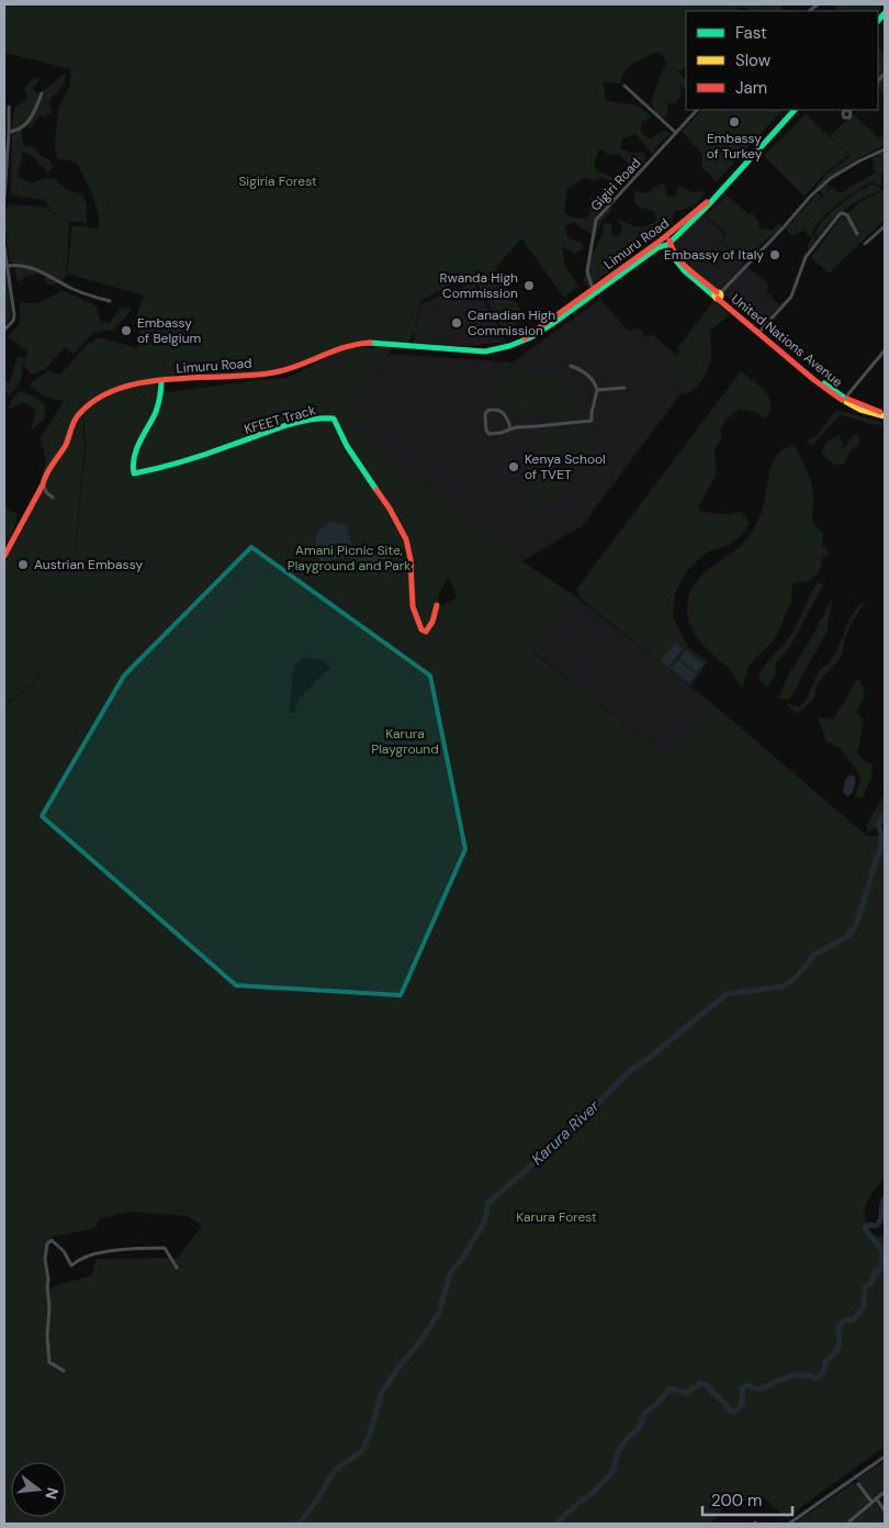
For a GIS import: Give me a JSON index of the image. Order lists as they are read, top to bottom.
{
  "streets": {
    "main road": ["Limuru Road", "United Nations Avenue", "KFEET Track"],
    "street": ["Gigiri Road"]
  },
  "crossings": [
    ["Gigiri Road", "Limuru Road"],
    ["Limuru Road", "United Nations Avenue"],
    ["Limuru Road", "KFEET Track"]
  ],
  "water": ["Karura River"],
  "parks": [
    "Sigiria Forest",
    "Amani Picnic Site, Playground and Park",
    "Karura Playground",
    "Karura Forest"
  ],
  "places": [
    "Embassy of Turkey",
    "Embassy of Italy",
    "Rwanda High Commission",
    "Canadian High Commission",
    "Embassy of Belgium",
    "Kenya School of TVET",
    "Austrian Embassy"
  ],
  "legend": ["Fast", "Slow", "Jam"],
  "scale_bar": "200 m",
  "north": "right"
}
